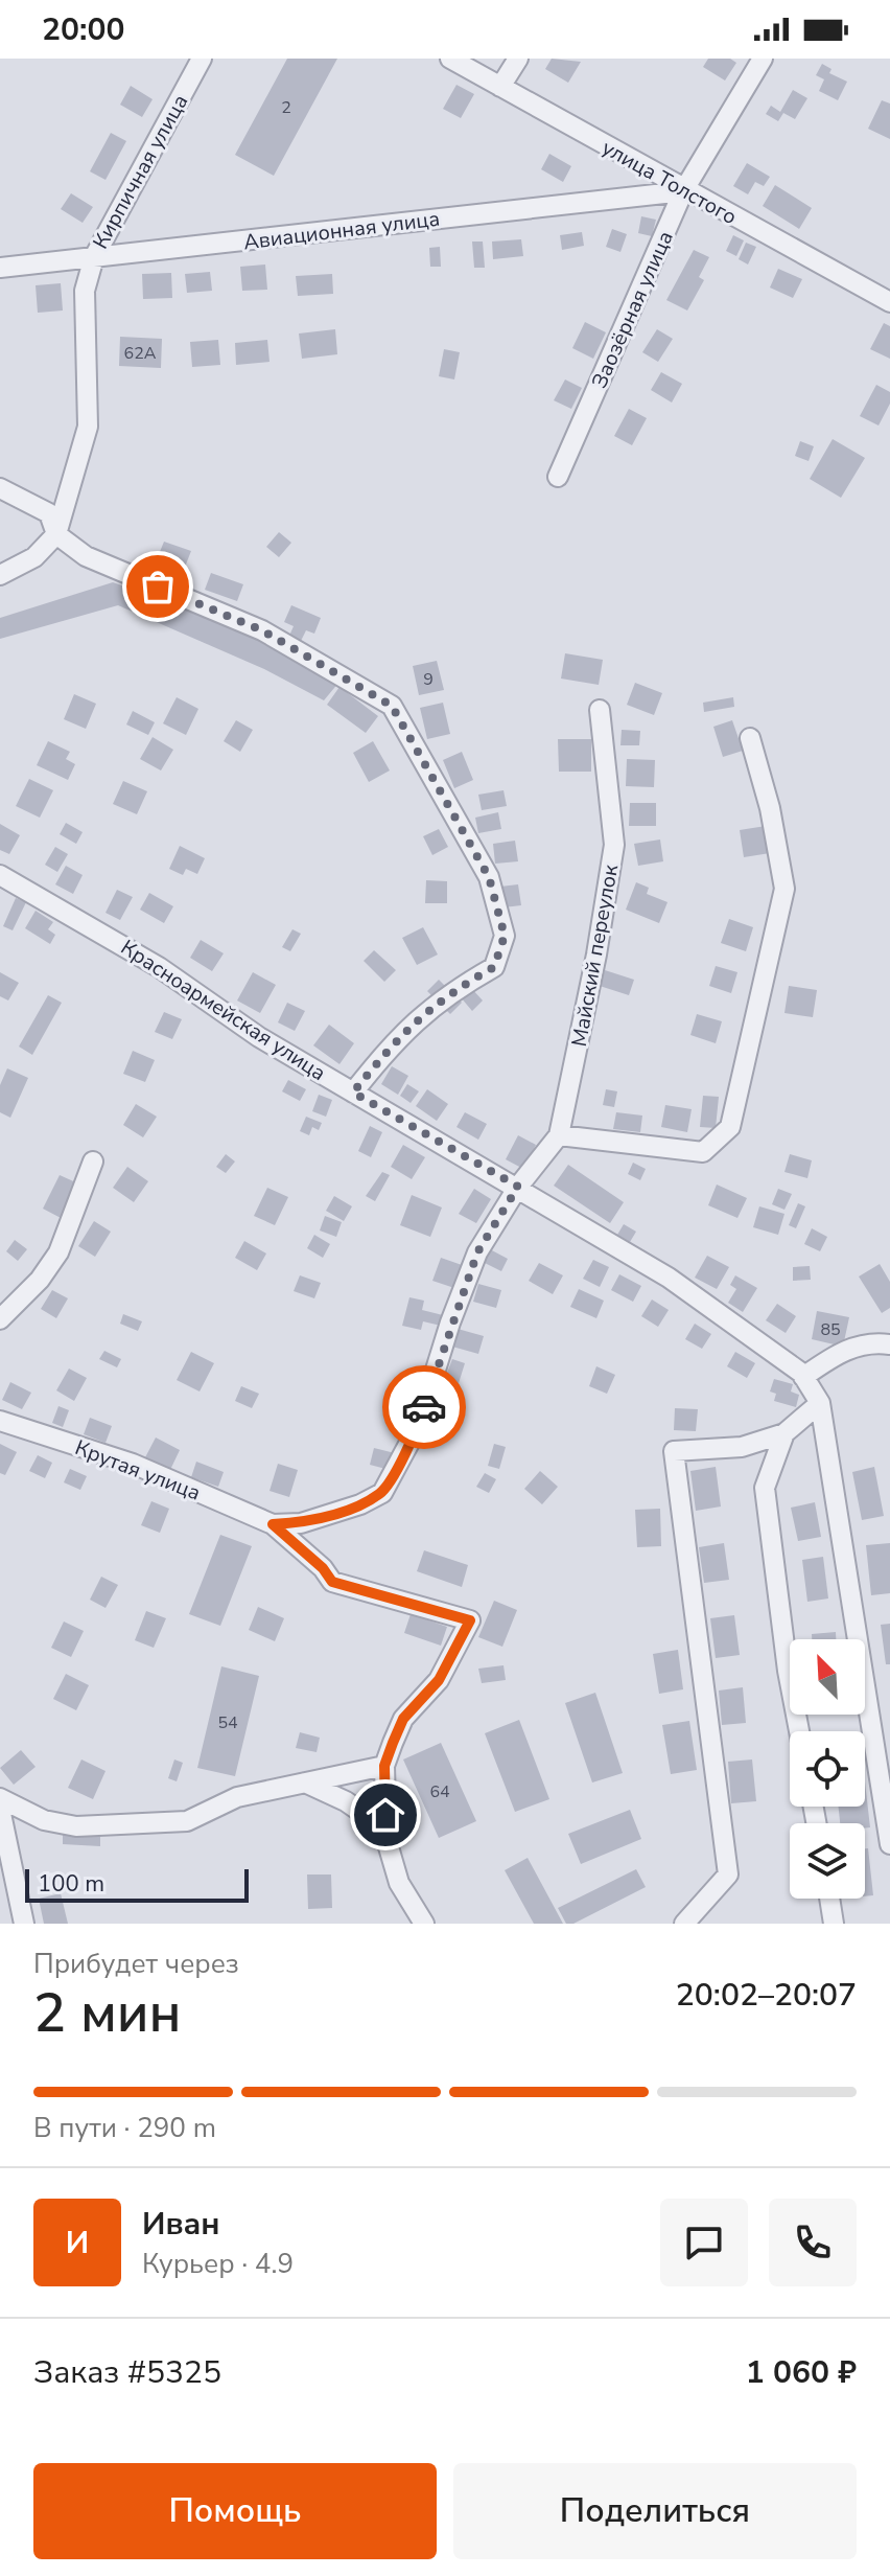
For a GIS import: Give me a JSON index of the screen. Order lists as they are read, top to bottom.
{
  "streets": {
    "street": [
      "Кирпичная улица",
      "улица Толстого",
      "Авиационная улица",
      "Заозёрная улица",
      "Майский переулок",
      "Красноармейская улица",
      "Крутая улица"
    ]
  },
  "crossings": [
    ["Кирпичная улица", "Авиационная улица"],
    ["улица Толстого", "Авиационная улица"],
    ["улица Толстого", "Заозёрная улица"],
    ["Авиационная улица", "Заозёрная улица"],
    ["Майский переулок", "Красноармейская улица"],
    ["Майский переулок", "Крутая улица"]
  ],
  "house_numbers": [
    "2",
    "62А",
    "9",
    "85",
    "54",
    "64"
  ],
  "scale_bar": "100 m",
  "north": "top left",
  "page": {
    "status": "20:00",
    "scale": "100 m",
    "heading": ["2 мин", "Прибудет через", "20:02–20:07"],
    "panel": [
      "Иван",
      "Курьер · 4.9",
      "Заказ #5325",
      "1 060 ₽"
    ],
    "bar": "В пути · 290 m",
    "round": "И",
    "buttons": ["Помощь", "Поделиться"]
  }
}
